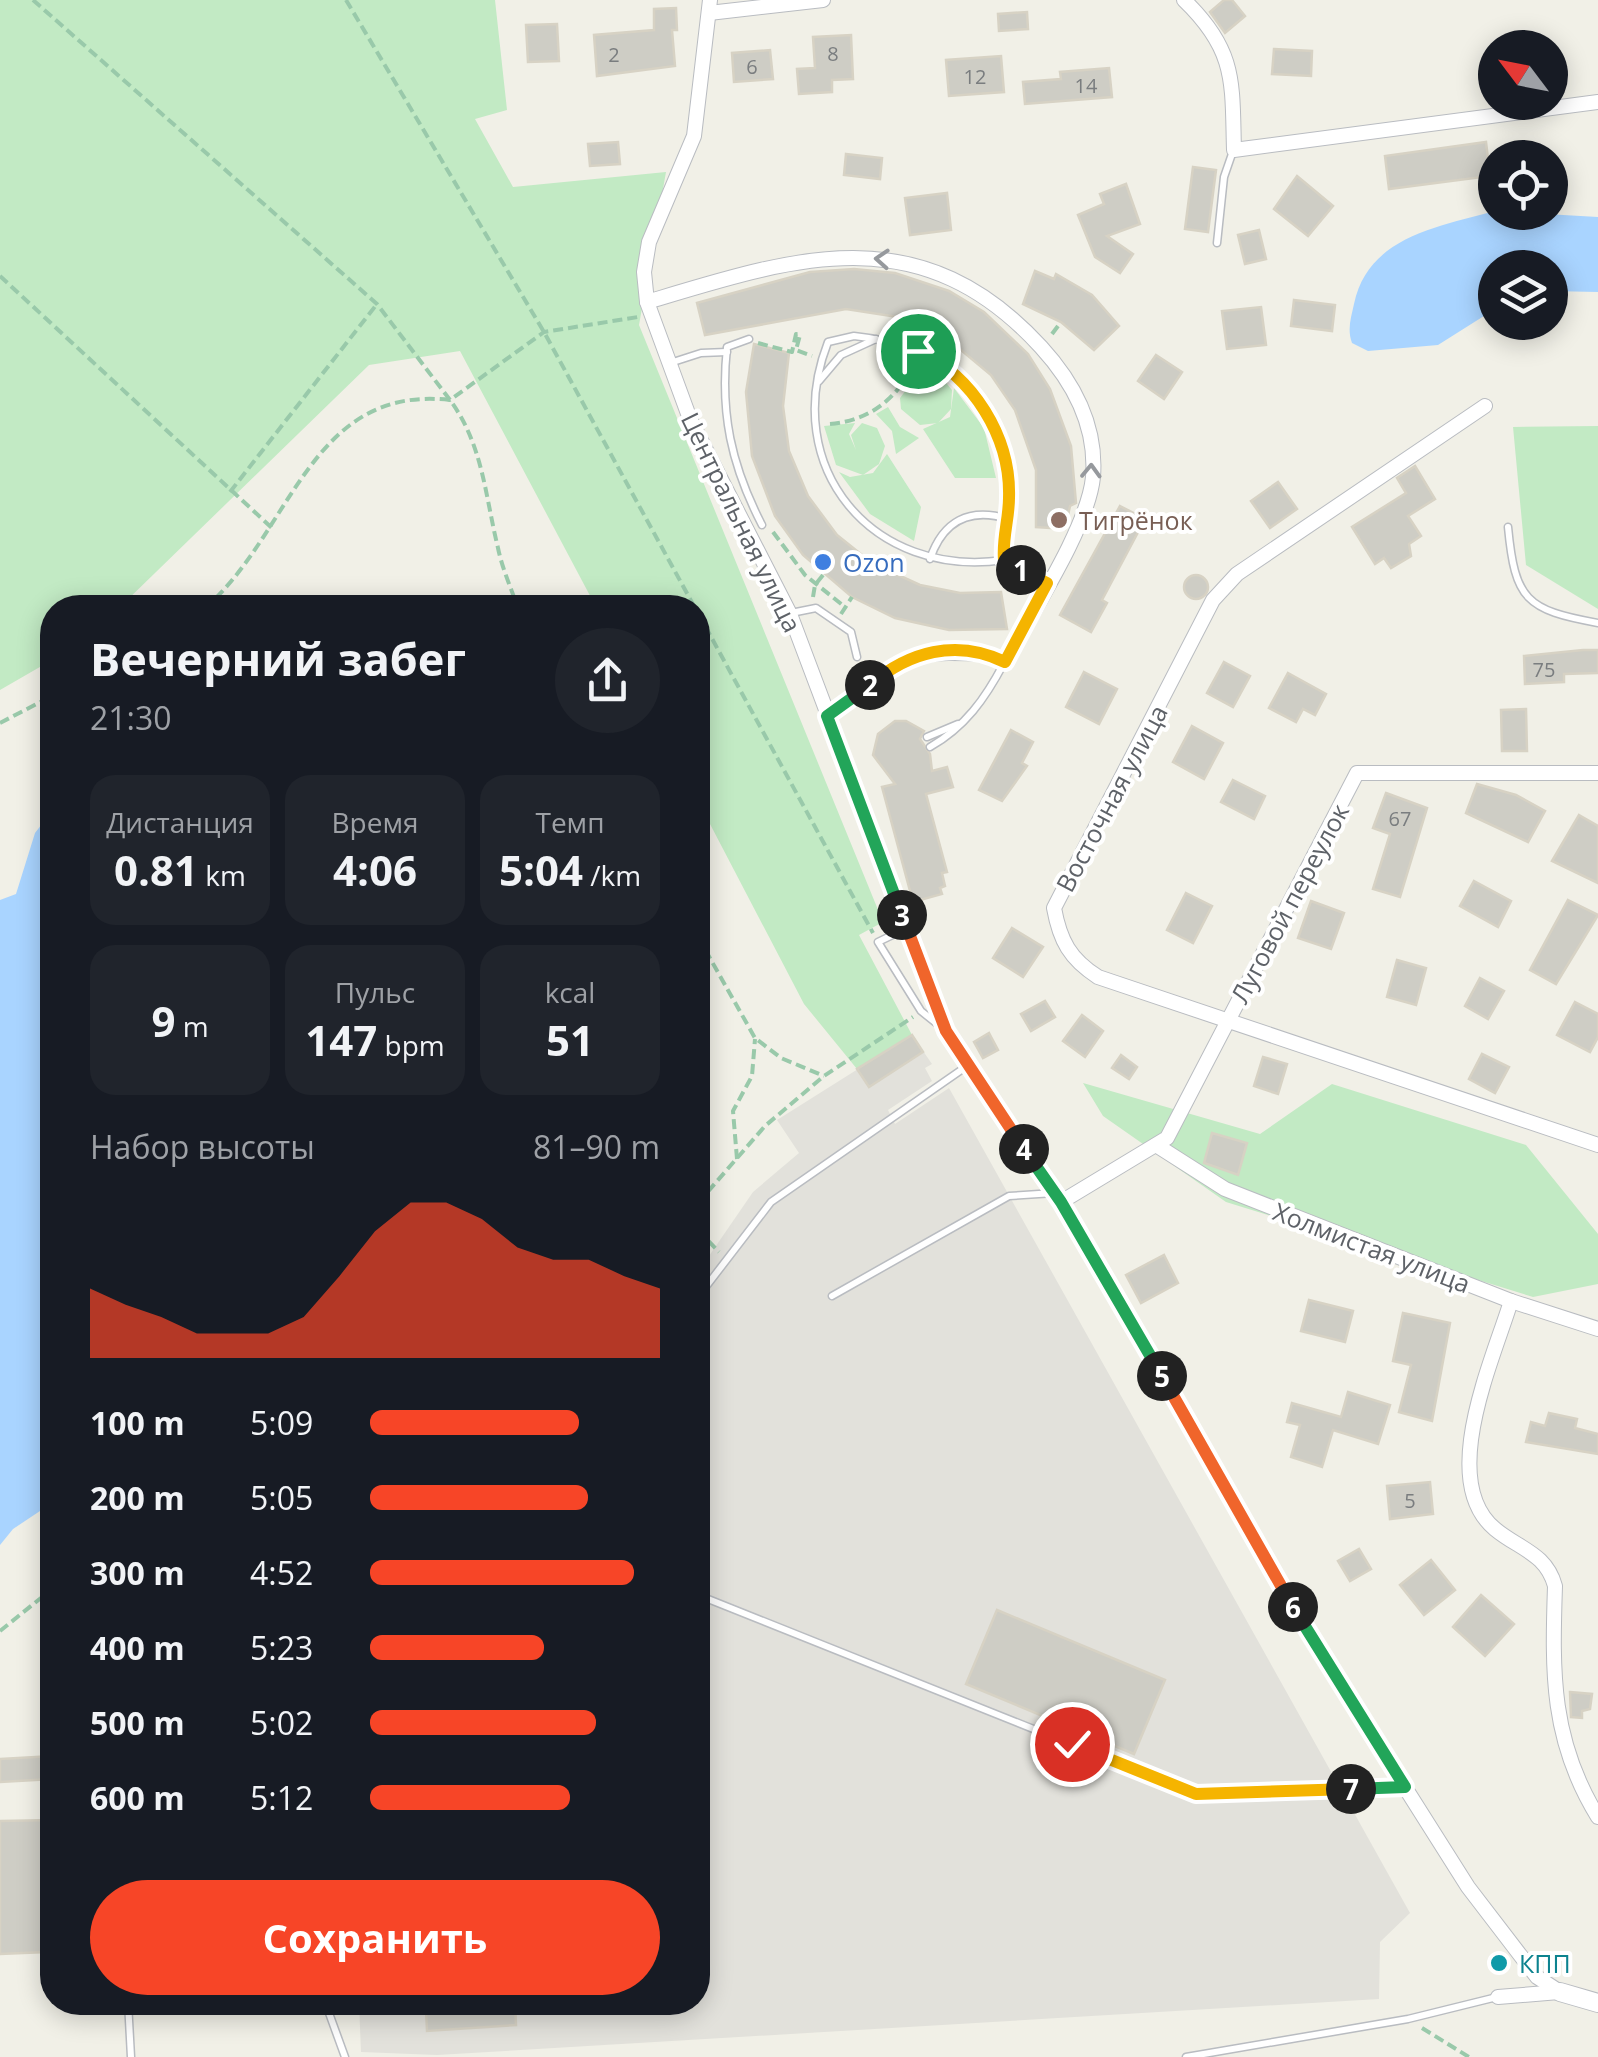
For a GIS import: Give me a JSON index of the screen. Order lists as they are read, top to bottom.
{
  "streets": {
    "street": [
      "Центральная улица",
      "Восточная улица",
      "Луговой переулок",
      "Холмистая улица"
    ]
  },
  "crossings": [
    ["Центральная улица", "Луговой переулок"],
    ["Восточная улица", "Луговой переулок"],
    ["Луговой переулок", "Холмистая улица"]
  ],
  "places": ["Тигрёнок", "Ozon", "КПП"],
  "house_numbers": [
    "8",
    "2",
    "6",
    "12",
    "14",
    "75",
    "67",
    "5"
  ],
  "north": "top left",
  "page": {
    "pins": [
      "1",
      "2",
      "3",
      "4",
      "5",
      "6",
      "7"
    ],
    "heading": ["Вечерний забег", "21:30"],
    "stats": [
      ["Дистанция", "0.81 km"],
      ["Время", "4:06"],
      ["Темп", "5:04 /km"],
      ["9 m"],
      ["Пульс", "147 bpm"],
      ["kcal", "51"]
    ],
    "chart": ["Набор высоты", "81–90 m"],
    "list": [
      {
        "name": "100 m",
        "note": "5:09"
      },
      {
        "name": "200 m",
        "note": "5:05"
      },
      {
        "name": "300 m",
        "note": "4:52"
      },
      {
        "name": "400 m",
        "note": "5:23"
      },
      {
        "name": "500 m",
        "note": "5:02"
      },
      {
        "name": "600 m",
        "note": "5:12"
      }
    ],
    "buttons": "Сохранить"
  }
}
